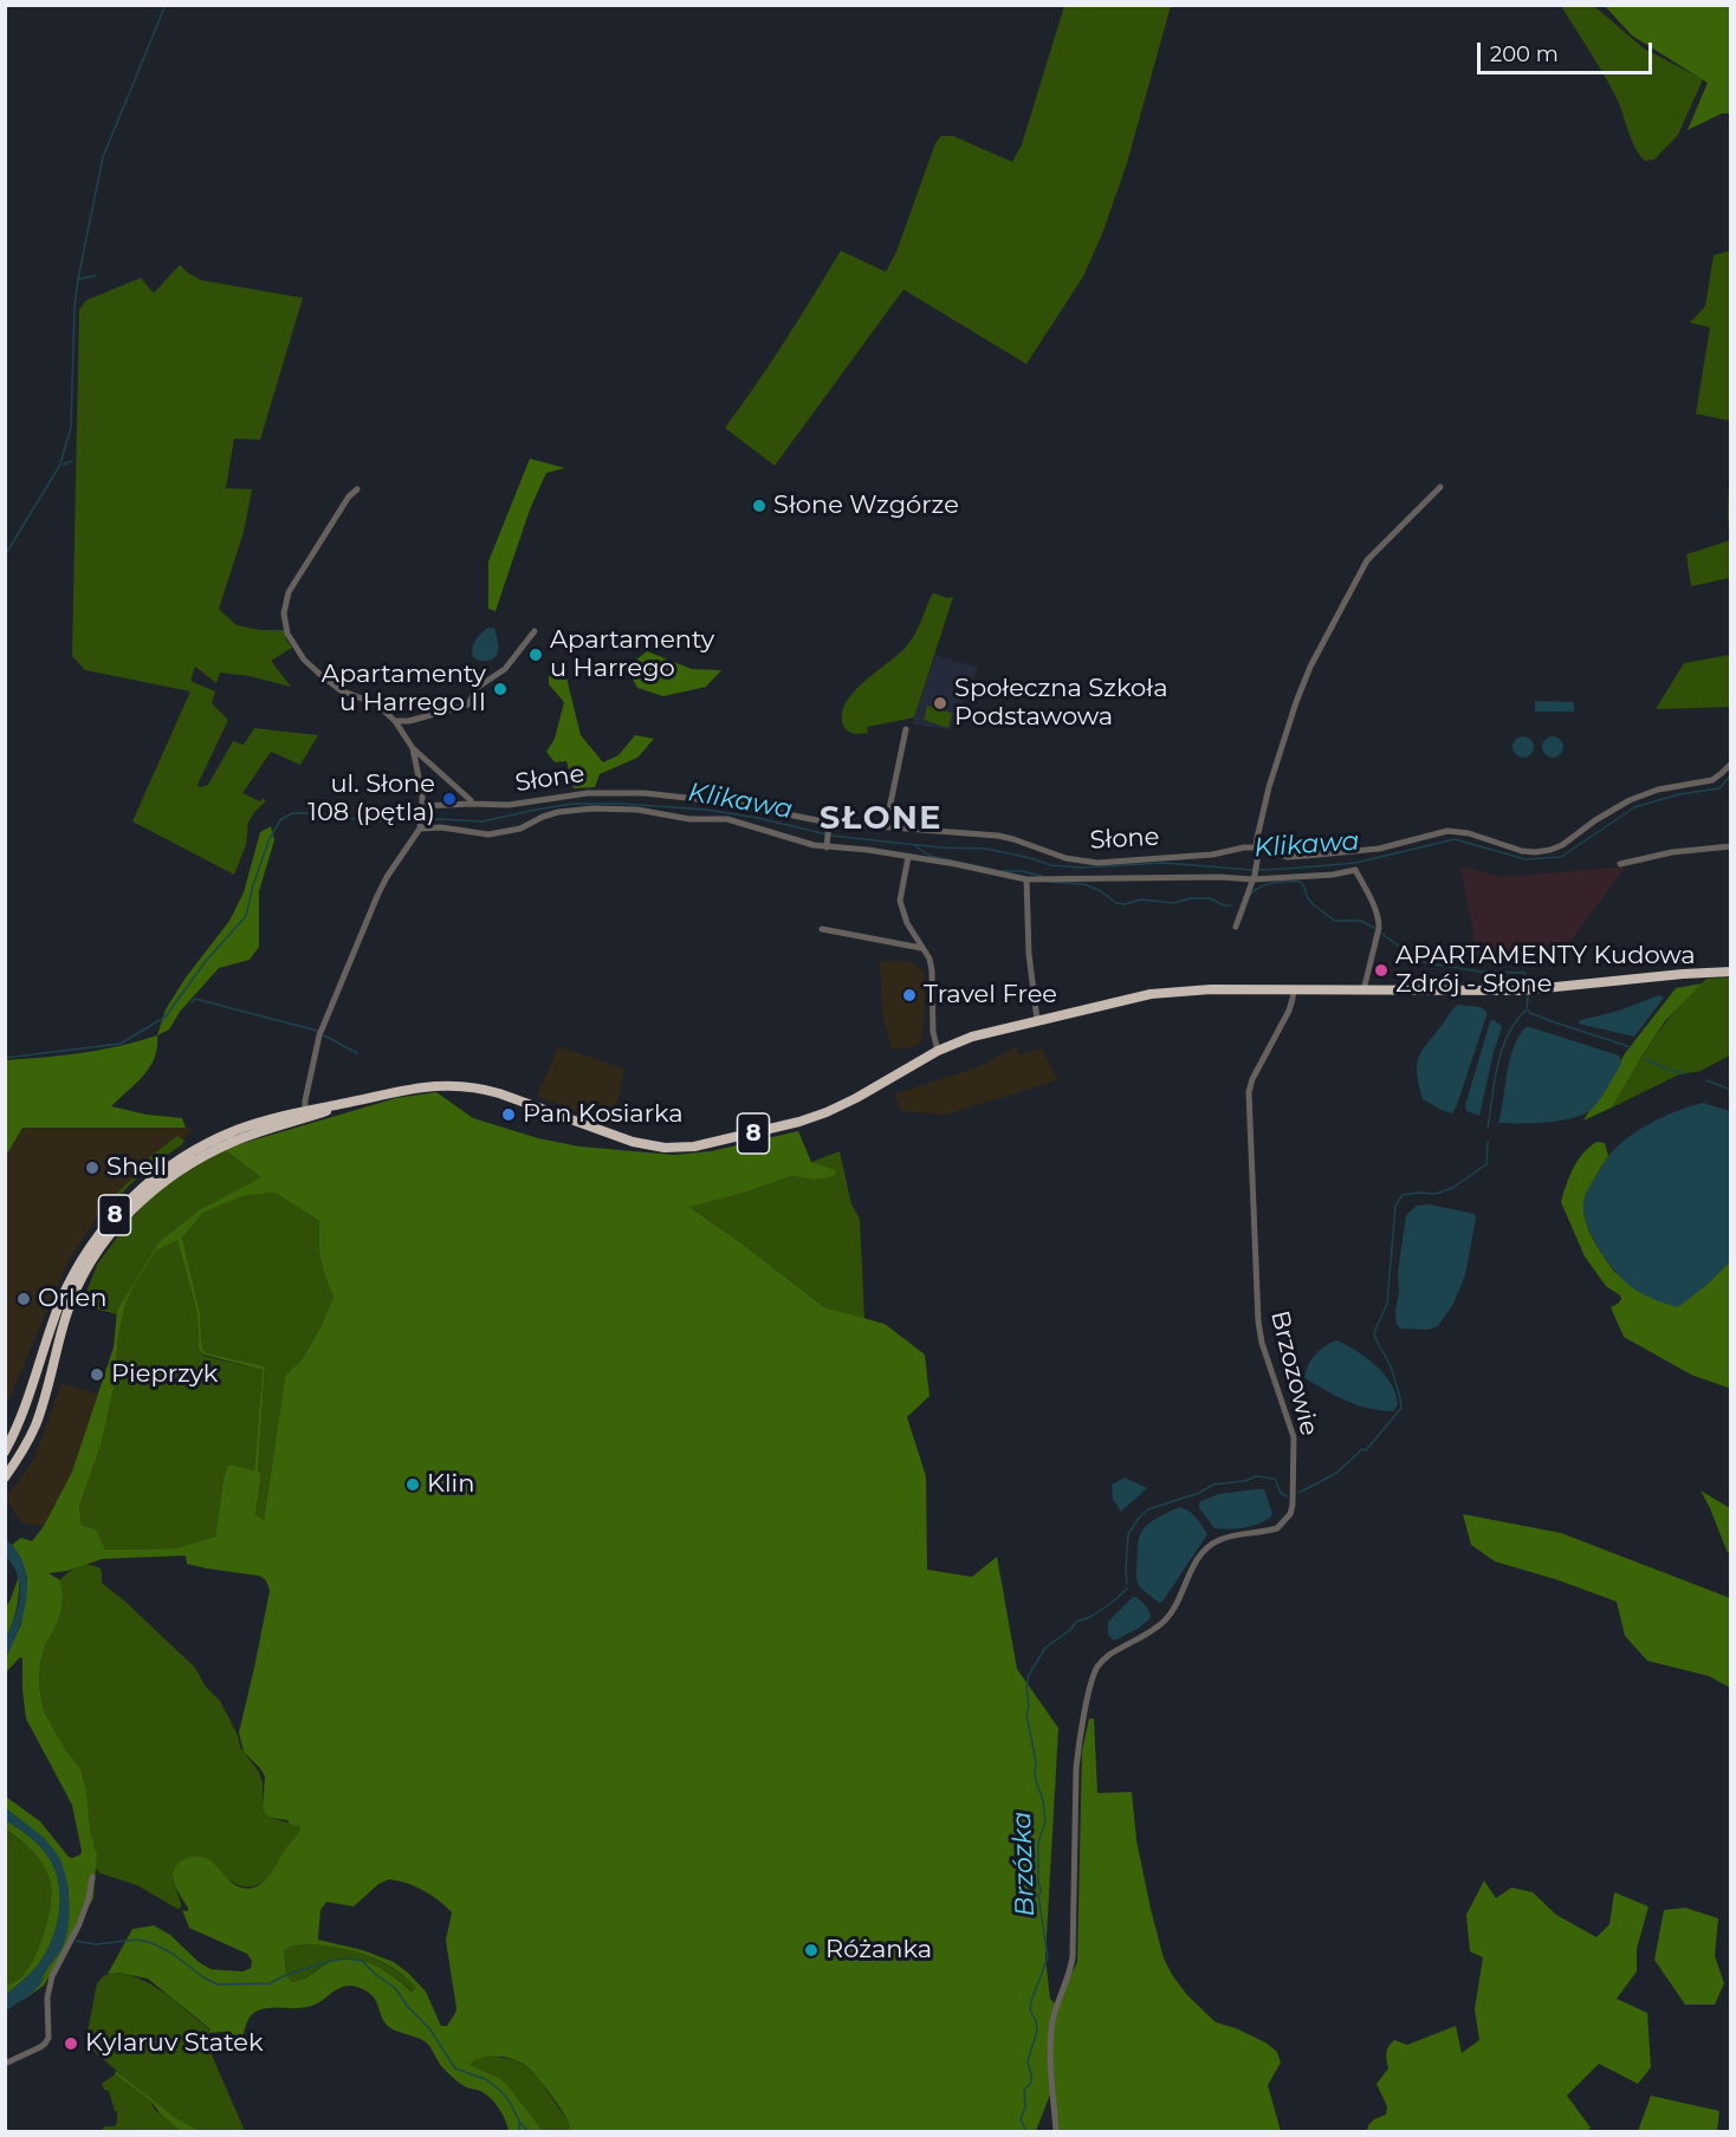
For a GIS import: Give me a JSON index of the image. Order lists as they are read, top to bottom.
{
  "streets": {
    "highway": ["8"],
    "street": ["Słone", "Brzozowie"]
  },
  "crossings": [
    ["8", "Brzozowie"]
  ],
  "districts": ["SŁONE"],
  "water": ["Klikawa", "Brzózka"],
  "places": [
    "Słone Wzgórze",
    "Apartamenty u Harrego",
    "Apartamenty u Harrego II",
    "Społeczna Szkoła Podstawowa",
    "ul. Słone 108 (pętla)",
    "APARTAMENTY Kudowa Zdrój - Słone",
    "Travel Free",
    "Pan Kosiarka",
    "Shell",
    "Orlen",
    "Pieprzyk",
    "Klin",
    "Różanka",
    "Kylaruv Statek"
  ],
  "scale_bar": "200 m"
}
